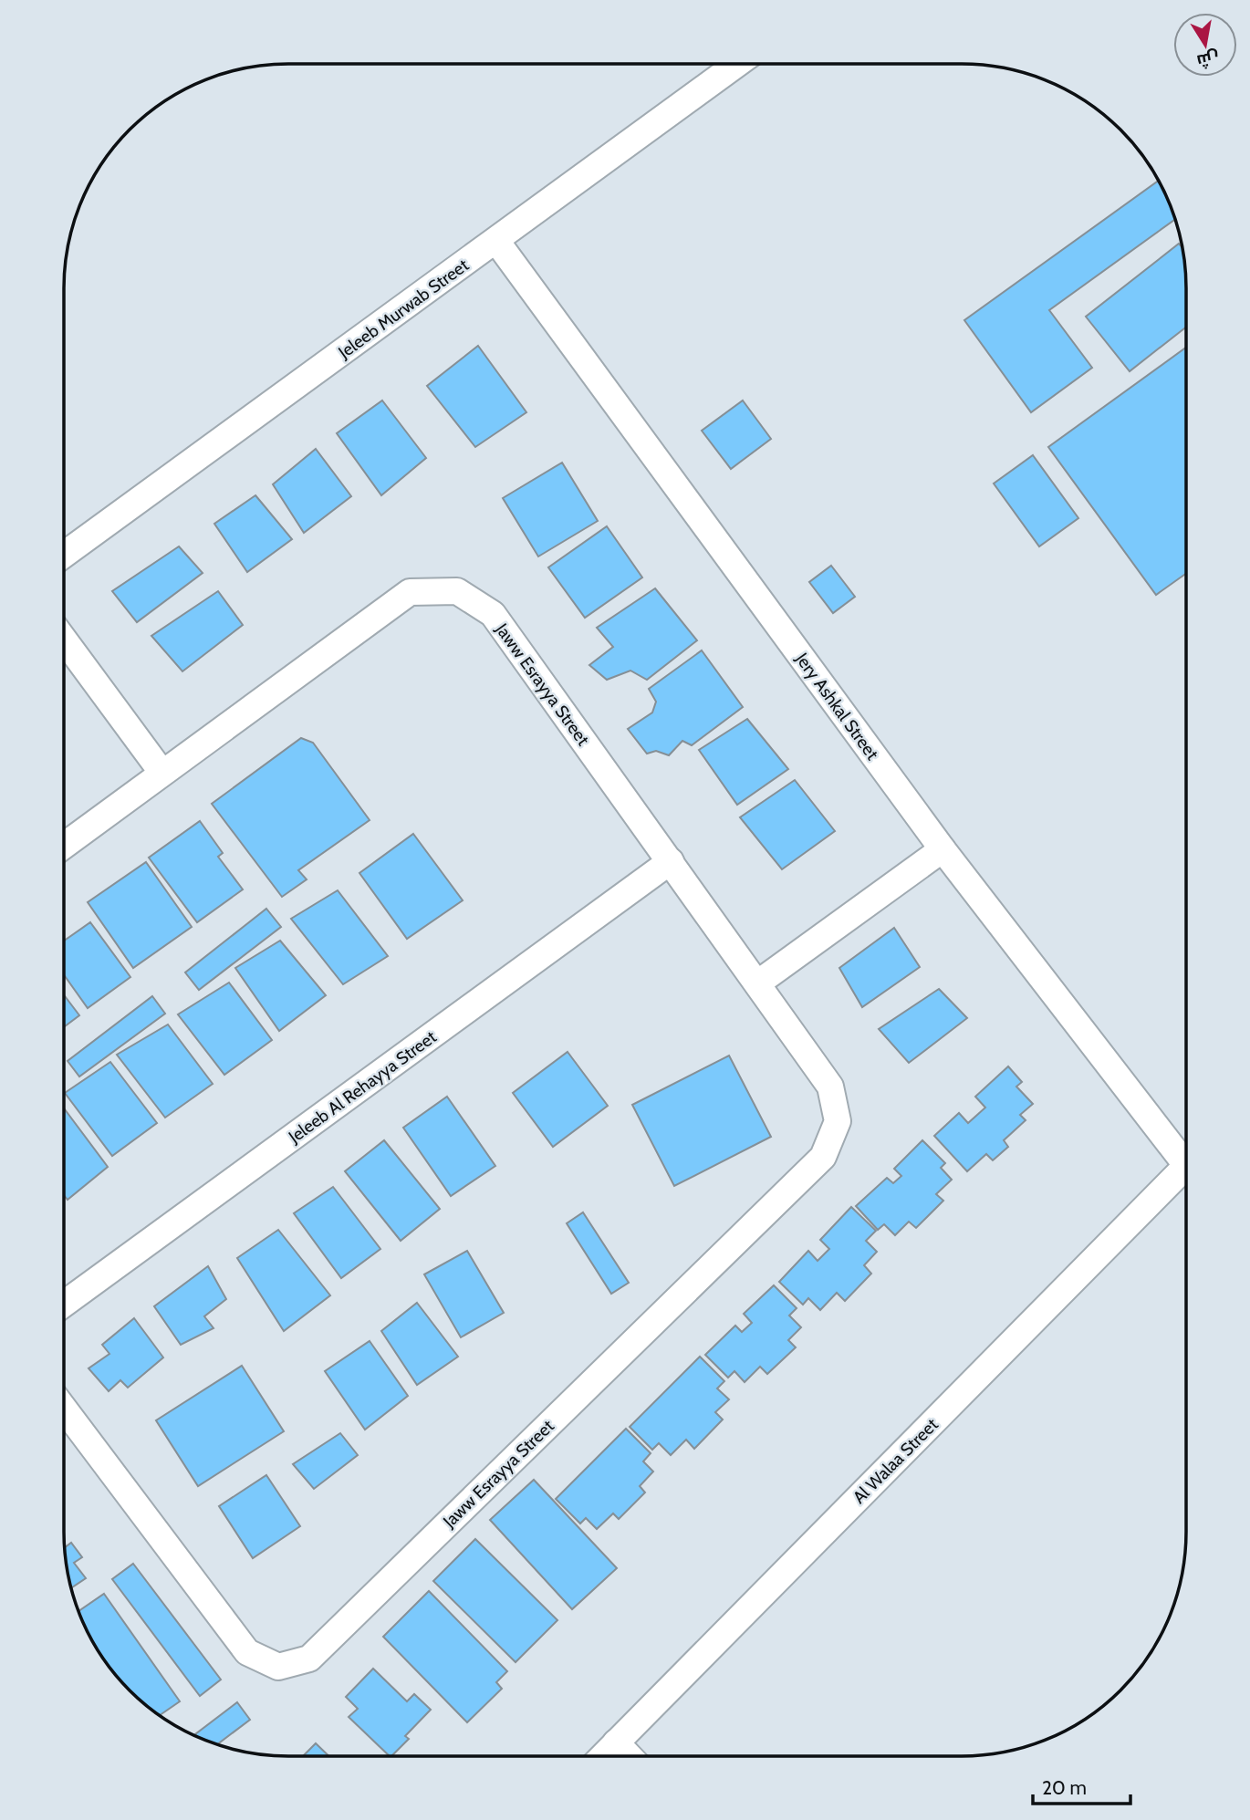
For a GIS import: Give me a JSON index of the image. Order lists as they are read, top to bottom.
{
  "streets": {
    "street": [
      "Jeleeb Murwab Street",
      "Jaww Esrayya Street",
      "Jery Ashkal Street",
      "Jeleeb Al Rehayya Street",
      "Al Walaa Street"
    ]
  },
  "crossings": [
    ["Jeleeb Murwab Street", "Jery Ashkal Street"],
    ["Jaww Esrayya Street", "Jeleeb Al Rehayya Street"]
  ],
  "scale_bar": "20 m",
  "north": "bottom"
}
